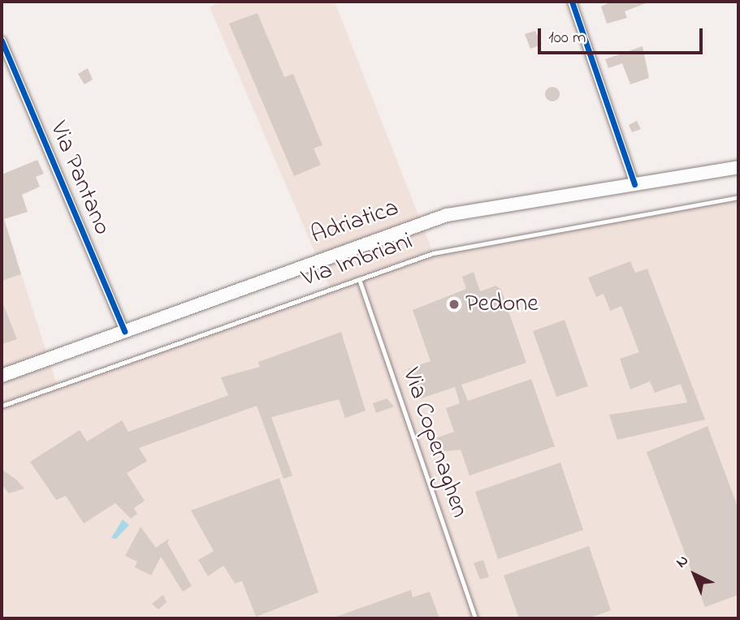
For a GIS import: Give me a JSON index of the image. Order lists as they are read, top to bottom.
{
  "streets": {
    "main road": ["Adriatica"],
    "street": ["Via Pantano"],
    "lane": ["Via Imbriani", "Via Copenaghen"]
  },
  "crossings": [
    ["Via Pantano", "Adriatica"],
    ["Via Imbriani", "Via Copenaghen"]
  ],
  "places": ["Pedone"],
  "scale_bar": "100 m",
  "north": "top left"
}
